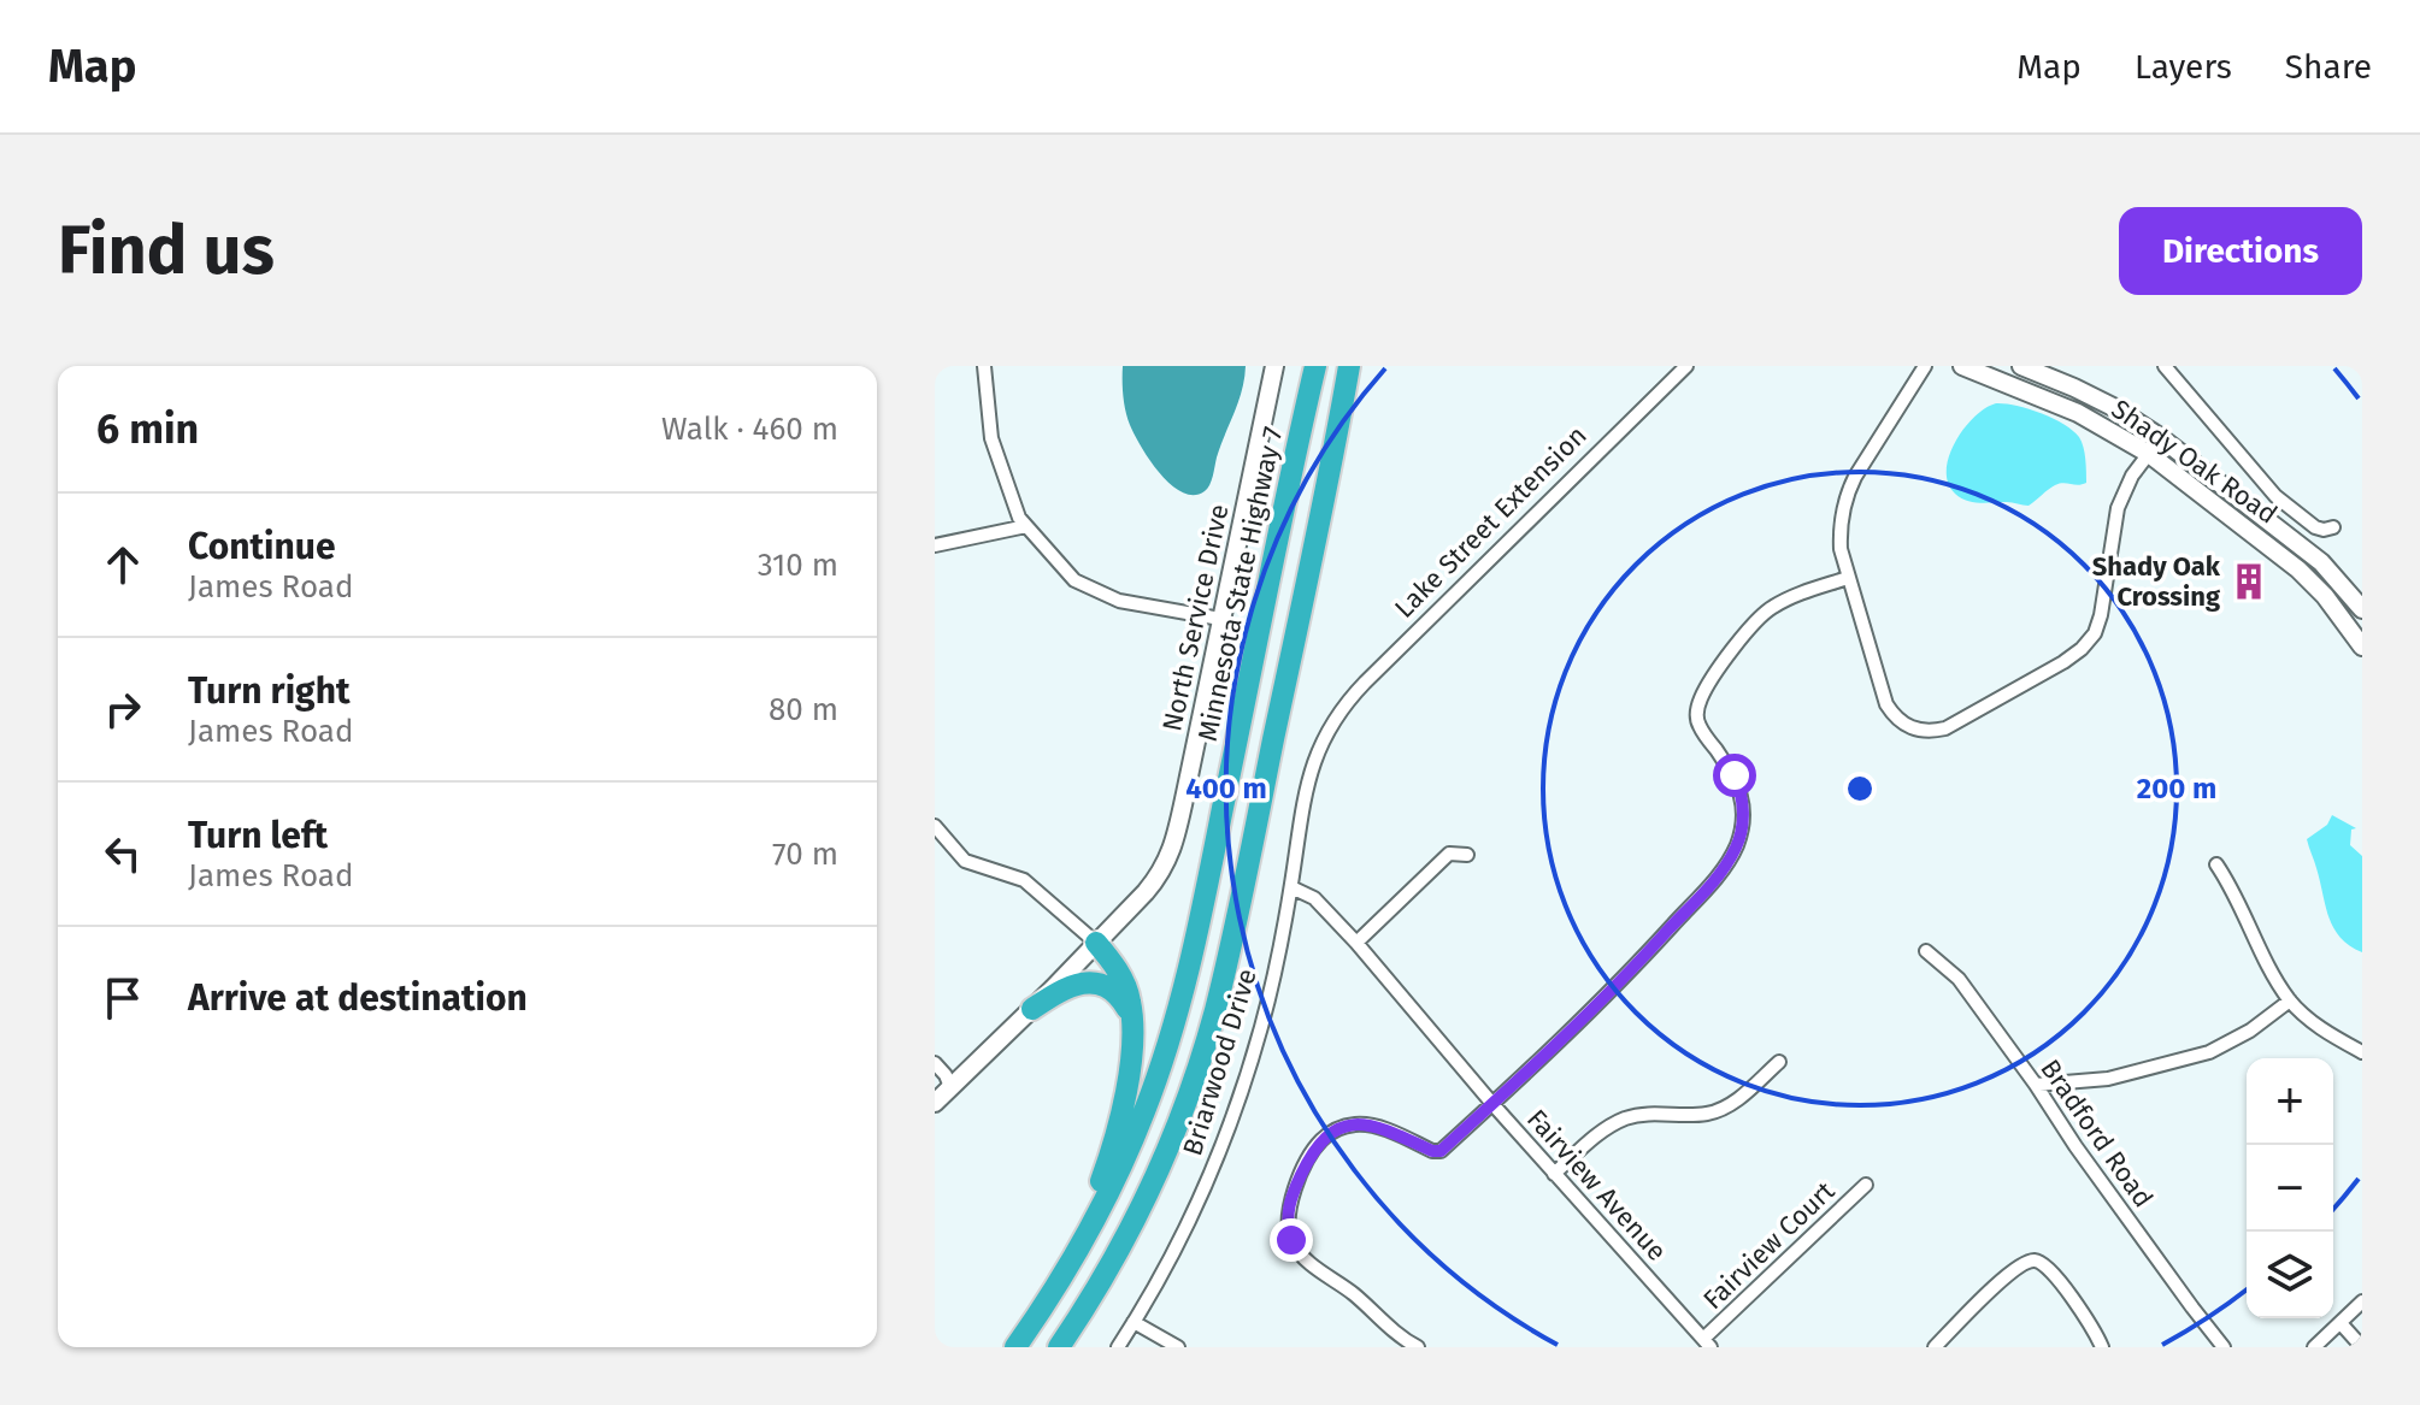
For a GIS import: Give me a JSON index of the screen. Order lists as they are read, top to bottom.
{
  "streets": {
    "highway": ["Minnesota State Highway 7"],
    "main road": ["Shady Oak Road", "North Service Drive"],
    "street": [
      "Lake Street Extension",
      "Briarwood Drive",
      "Bradford Road",
      "Fairview Avenue",
      "Fairview Court"
    ]
  },
  "crossings": [
    ["Lake Street Extension", "Briarwood Drive"],
    ["Briarwood Drive", "Fairview Avenue"],
    ["Fairview Avenue", "Fairview Court"]
  ],
  "places": {
    "building": ["Shady Oak Crossing"]
  },
  "page": {
    "header": "Map",
    "nav": ["Map", "Layers", "Share"],
    "buttons": "Directions",
    "title": "Find us",
    "heading": ["6 min", "Walk · 460 m"],
    "list": [
      ["Continue", "James Road", "310 m"],
      ["Turn right", "James Road", "80 m"],
      ["Turn left", "James Road", "70 m"],
      "Arrive at destination"
    ],
    "map_buttons": ["+", "−"]
  },
  "rings": ["200 m", "400 m"]
}
